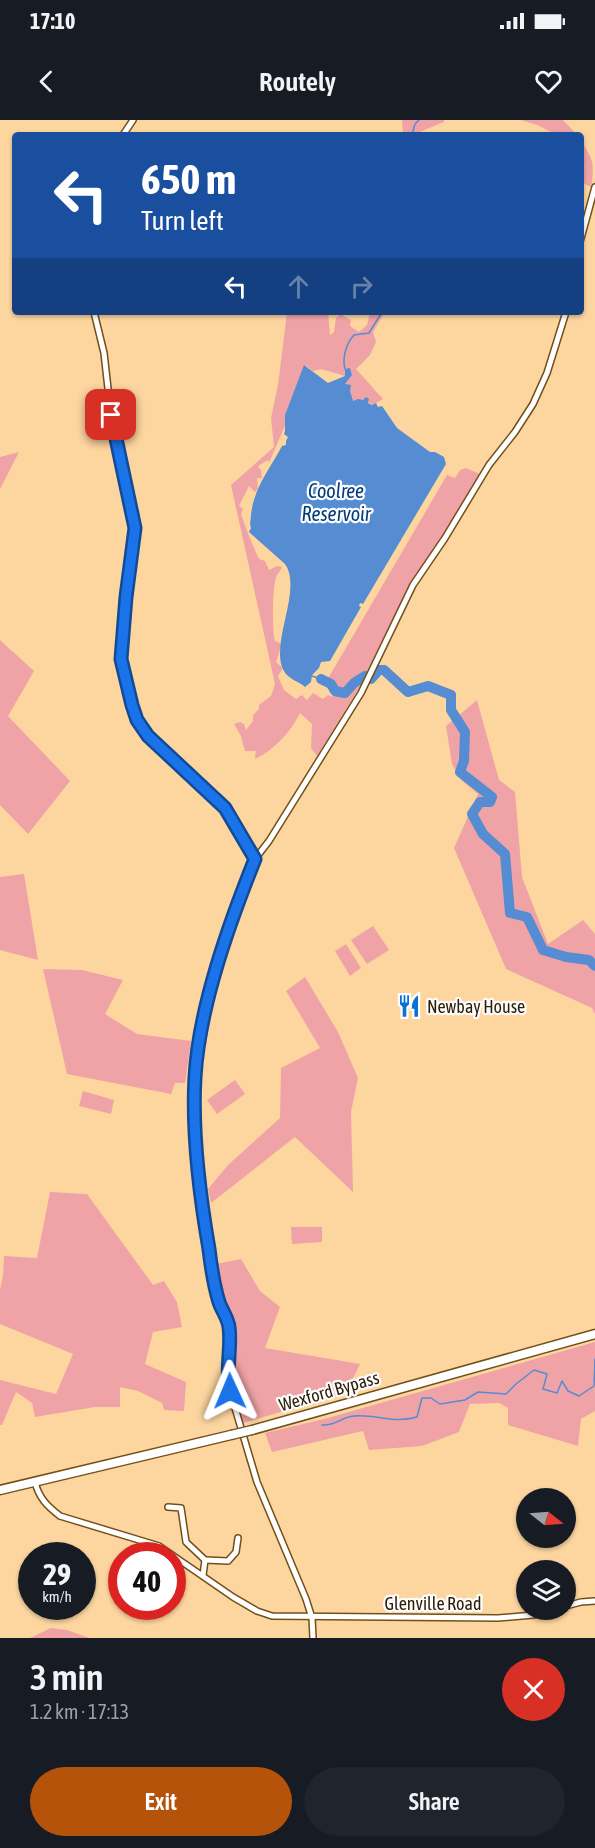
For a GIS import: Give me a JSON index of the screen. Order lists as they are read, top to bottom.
{
  "streets": {
    "highway": ["Wexford Bypass"],
    "street": ["Glenville Road"]
  },
  "crossings": [
    ["Wexford Bypass", "Glenville Road"]
  ],
  "water": ["Coolree Reservoir"],
  "places": {
    "restaurant": ["Newbay House"]
  },
  "north": "right",
  "page": {
    "status": "17:10",
    "header": "Routely",
    "turn": ["650 m", "Turn left"],
    "speed": "29 km/h",
    "limit": "40",
    "heading": ["3 min", "1.2 km · 17:13"],
    "buttons": ["Exit", "Share"]
  }
}
